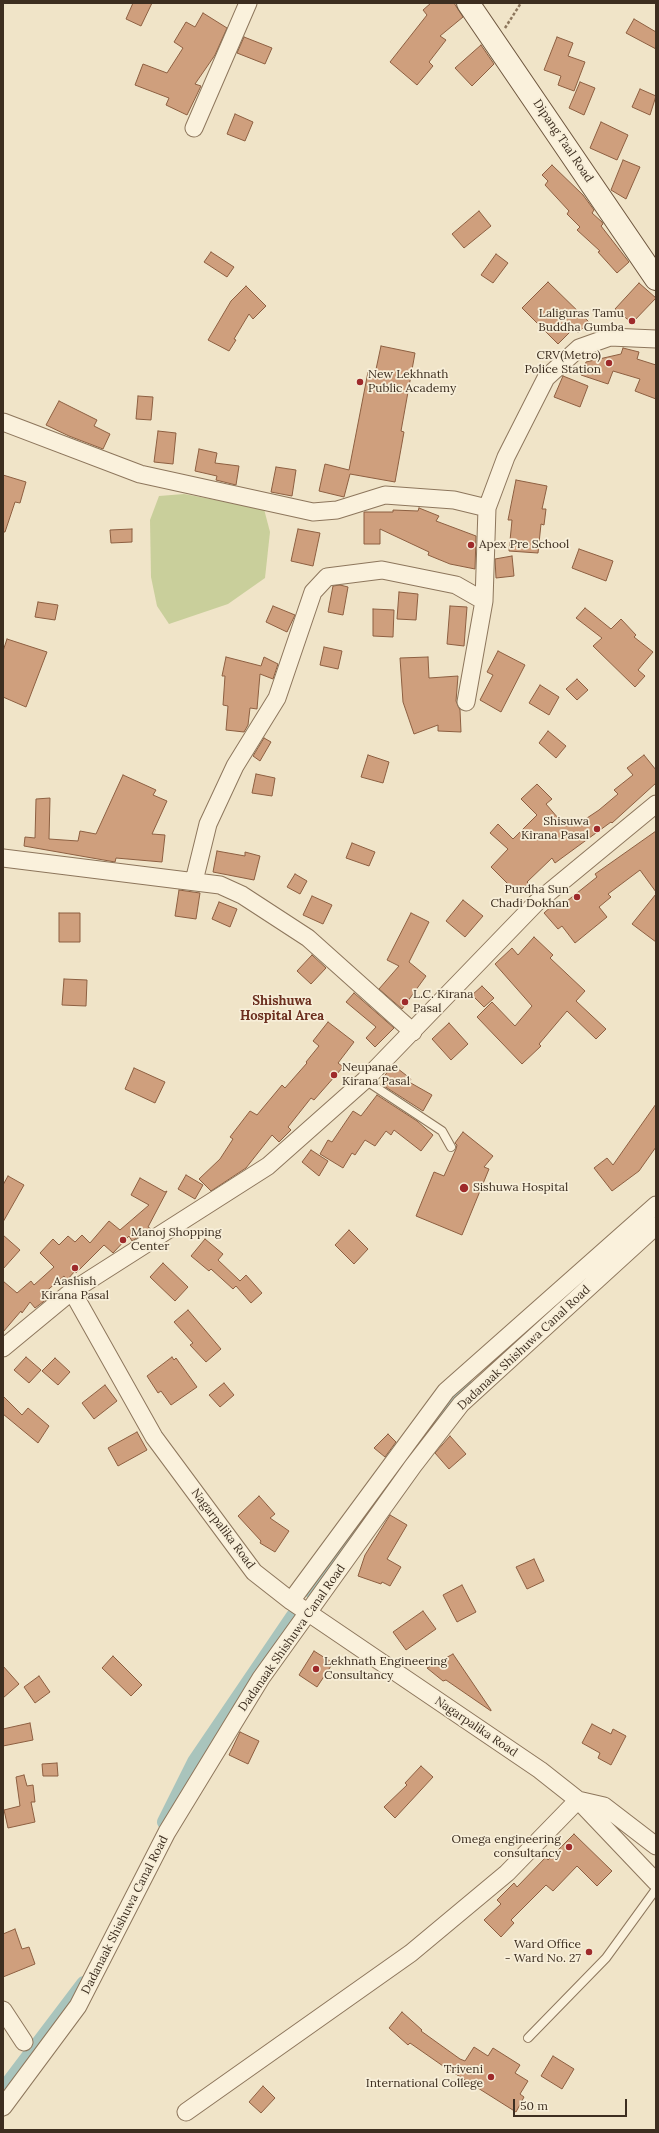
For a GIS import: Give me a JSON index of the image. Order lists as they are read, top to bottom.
{
  "streets": {
    "main road": ["Dipang Taal Road"],
    "street": ["Dadanaak Shishuwa Canal Road", "Nagarpalika Road"]
  },
  "crossings": [
    ["Dadanaak Shishuwa Canal Road", "Nagarpalika Road"]
  ],
  "districts": ["Shishuwa Hospital Area"],
  "places": [
    "Laliguras Tamu Buddha Gumba",
    "CRV(Metro) Police Station",
    "New Lekhnath Public Academy",
    "Apex Pre School",
    "Shisuwa Kirana Pasal",
    "Purdha Sun Chadi Dokhan",
    "L.C. Kirana Pasal",
    "Neupanae Kirana Pasal",
    "Sishuwa Hospital",
    "Manoj Shopping Center",
    "Aashish Kirana Pasal",
    "Lekhnath Engineering Consultancy",
    "Omega engineering consultancy",
    "Ward Office - Ward No. 27",
    "Triveni International College"
  ],
  "scale_bar": "50 m"
}
